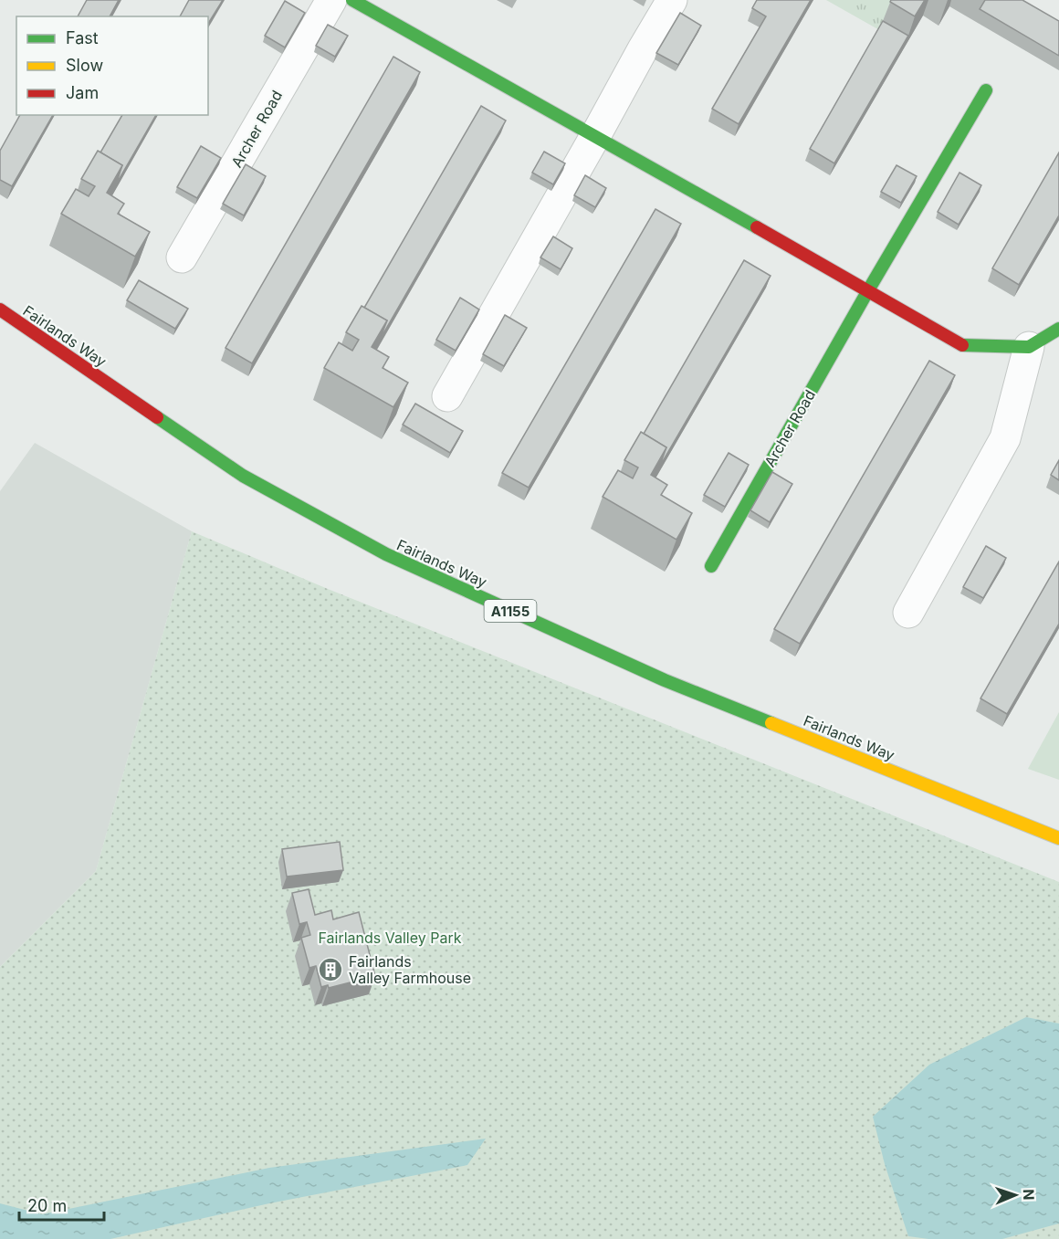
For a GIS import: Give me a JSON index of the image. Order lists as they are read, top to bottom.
{
  "streets": {
    "street": ["Archer Road", "Fairlands Way", "A1155"]
  },
  "parks": ["Fairlands Valley Park"],
  "places": {
    "building": ["Fairlands Valley Farmhouse"]
  },
  "legend": ["Fast", "Slow", "Jam"],
  "scale_bar": "20 m",
  "north": "right"
}
